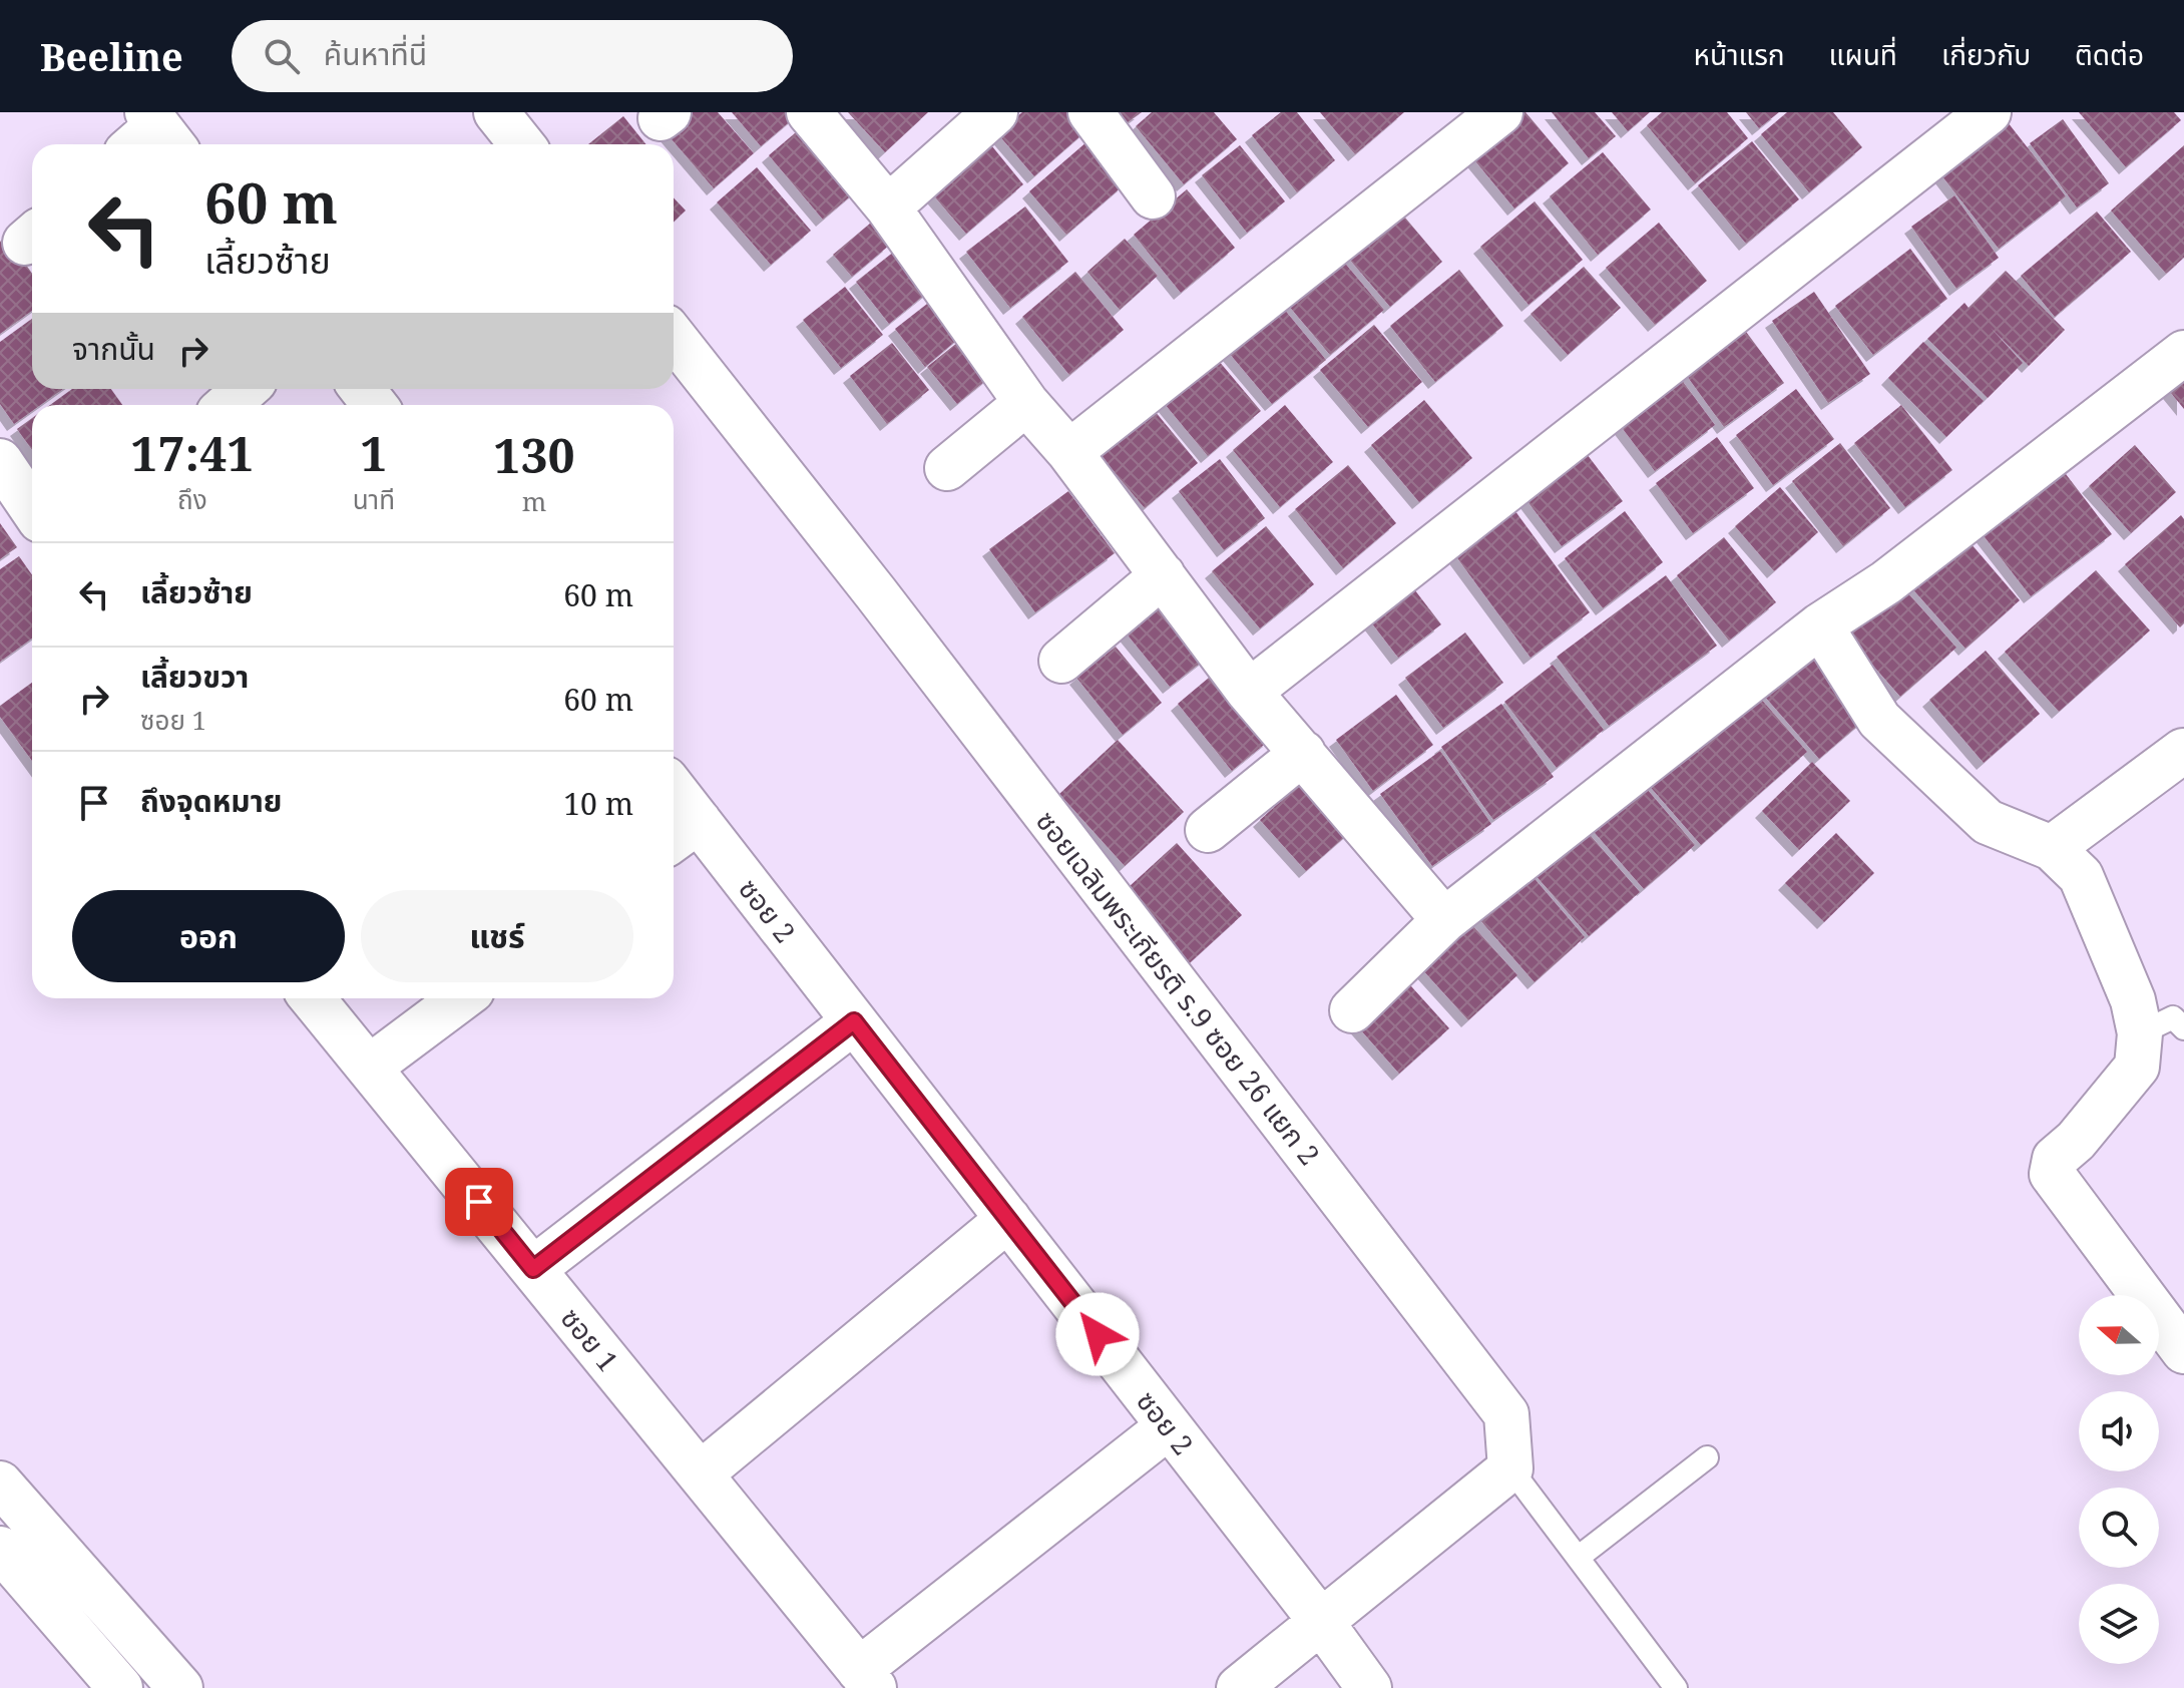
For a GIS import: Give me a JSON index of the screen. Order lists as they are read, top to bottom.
{
  "streets": {
    "street": ["ซอย 2", "ซอยเฉลิมพระเกียรติ ร.9 ซอย 26 แยก 2", "ซอย 1"]
  },
  "north": "left",
  "page": {
    "header": "Beeline",
    "search": "ค้นหาที่นี่",
    "nav": [
      "หน้าแรก",
      "แผนที่",
      "เกี่ยวกับ",
      "ติดต่อ"
    ],
    "turn": ["60 m", "เลี้ยวซ้าย"],
    "then": "จากนั้น",
    "eta": [
      "17:41",
      "ถึง",
      "1",
      "นาที",
      "130",
      "m"
    ],
    "list": [
      {
        "name": "เลี้ยวซ้าย",
        "value": "60 m"
      },
      {
        "name": "เลี้ยวขวา",
        "note": "ซอย 1",
        "value": "60 m"
      },
      {
        "name": "ถึงจุดหมาย",
        "value": "10 m"
      }
    ],
    "buttons": ["ออก", "แชร์"]
  }
}
